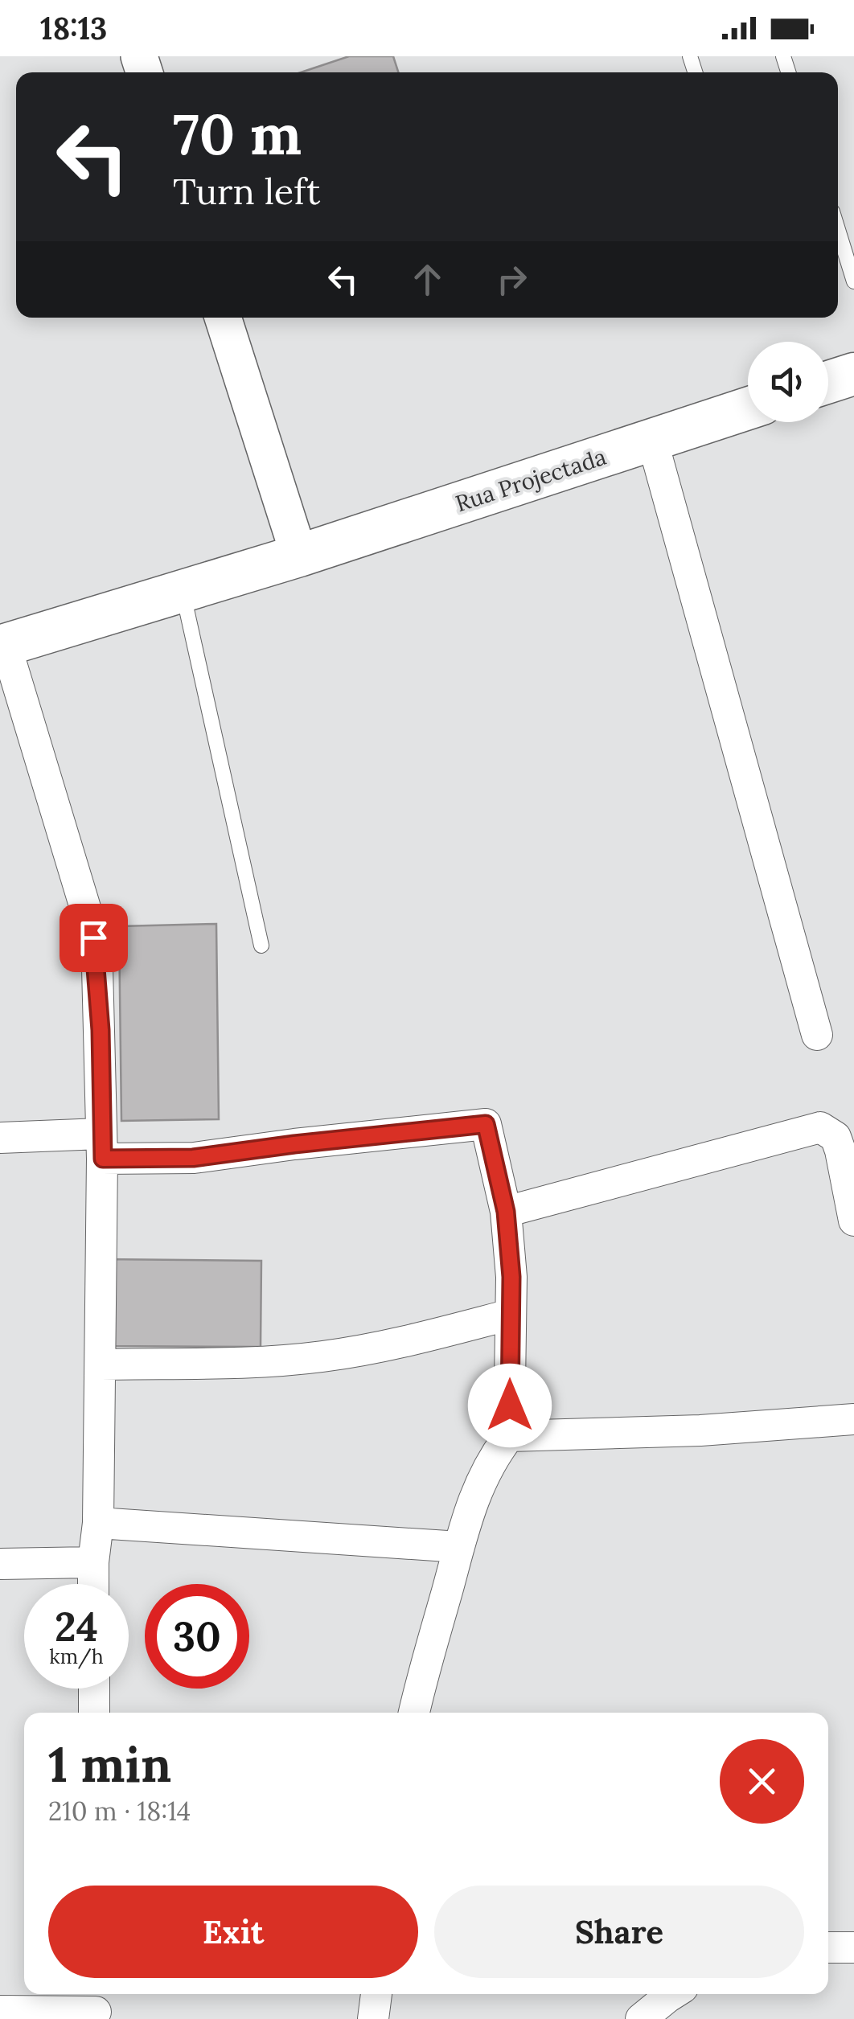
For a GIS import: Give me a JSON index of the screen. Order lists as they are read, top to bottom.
{
  "streets": {
    "main road": ["Rua Projectada"]
  },
  "page": {
    "status": "18:13",
    "turn": ["70 m", "Turn left"],
    "speed": "24 km/h",
    "limit": "30",
    "heading": ["1 min", "210 m · 18:14"],
    "buttons": ["Exit", "Share"]
  }
}
